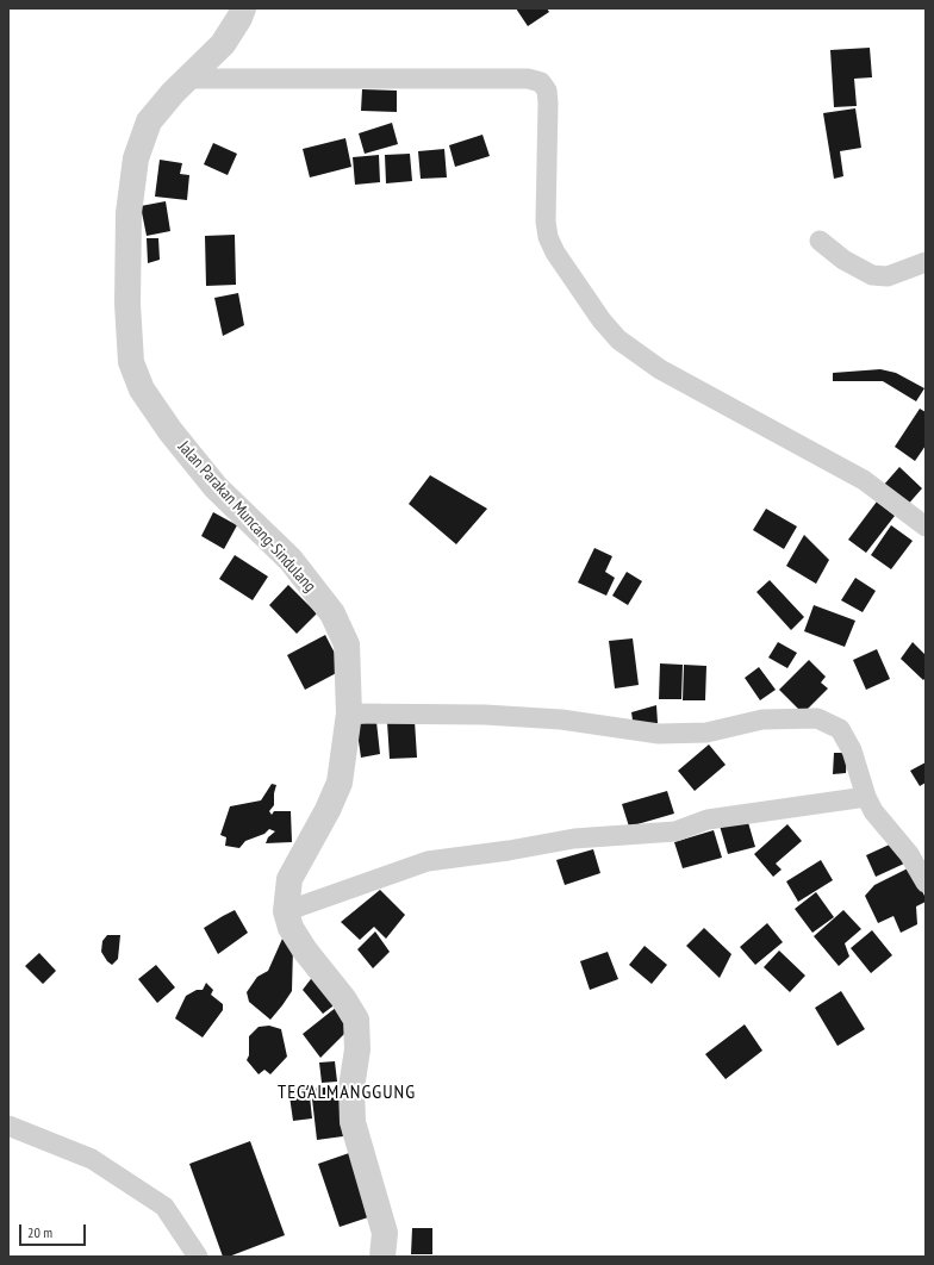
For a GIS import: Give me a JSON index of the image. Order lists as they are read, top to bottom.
{
  "streets": {
    "street": ["Jalan Parakan Muncang-Sindulang"]
  },
  "districts": ["TEGALMANGGUNG"],
  "scale_bar": "20 m"
}
